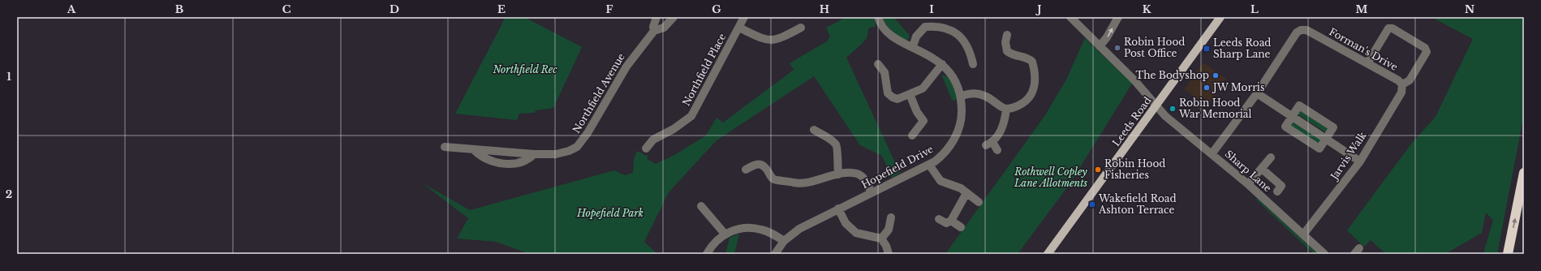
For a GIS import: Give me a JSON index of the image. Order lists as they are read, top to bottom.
{
  "streets": {
    "main road": ["Leeds Road"],
    "street": [
      "Forman's Drive",
      "Northfield Place",
      "Northfield Avenue",
      "Jarvis Walk",
      "Hopefield Drive",
      "Sharp Lane"
    ]
  },
  "crossings": [
    ["Forman's Drive", "Jarvis Walk"],
    ["Leeds Road", "Sharp Lane"],
    ["Jarvis Walk", "Sharp Lane"]
  ],
  "parks": ["Northfield Rec", "Rothwell Copley Lane Allotments", "Hopefield Park"],
  "places": {
    "other": [
      "Robin Hood Post Office",
      "The Bodyshop",
      "JW Morris",
      "Robin Hood War Memorial",
      "Robin Hood Fisheries"
    ],
    "transit": ["Leeds Road Sharp Lane", "Wakefield Road Ashton Terrace"]
  },
  "grid": {
    "columns": [
      "A",
      "B",
      "C",
      "D",
      "E",
      "F",
      "G",
      "H",
      "I",
      "J",
      "K",
      "L",
      "M",
      "N"
    ],
    "rows": ["1", "2"]
  }
}
